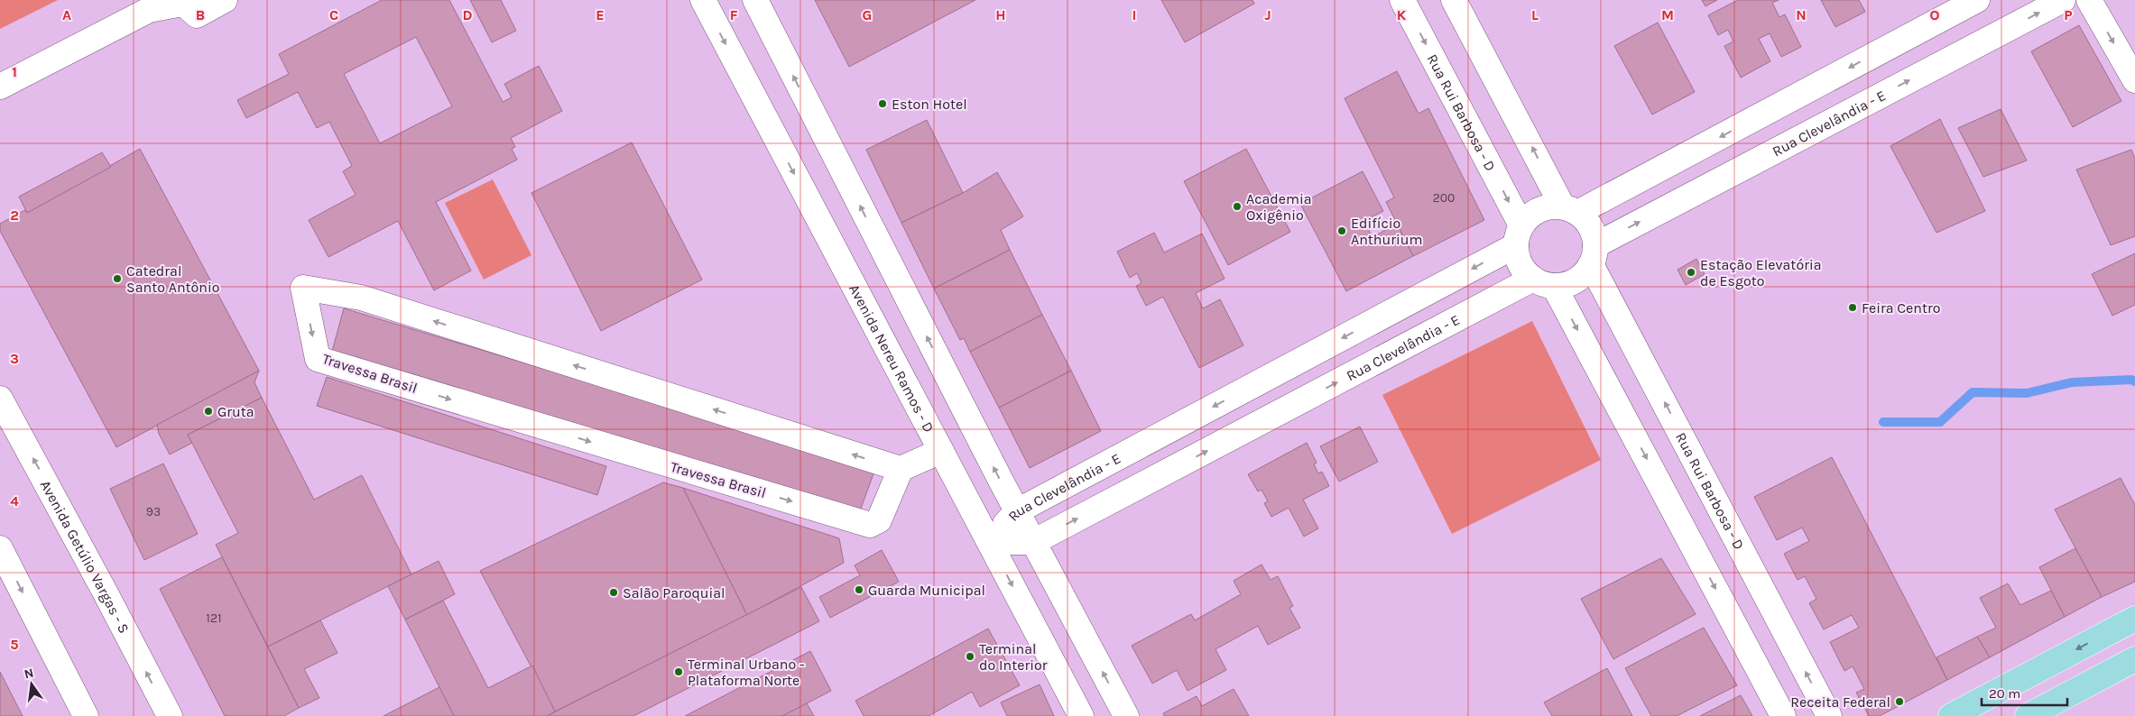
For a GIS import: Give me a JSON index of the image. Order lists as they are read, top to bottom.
{
  "streets": {
    "street": [
      "Rua Rui Barbosa - D",
      "Rua Clevelândia - E",
      "Avenida Nereu Ramos - D",
      "Travessa Brasil",
      "Avenida Getúlio Vargas - S"
    ]
  },
  "crossings": [
    ["Rua Rui Barbosa - D", "Rua Clevelândia - E"],
    ["Rua Clevelândia - E", "Avenida Nereu Ramos - D"]
  ],
  "places": [
    "Eston Hotel",
    "Academia Oxigênio",
    "Edifício Anthurium",
    "Estação Elevatória de Esgoto",
    "Catedral Santo Antônio",
    "Feira Centro",
    "Gruta",
    "Guarda Municipal",
    "Salão Paroquial",
    "Terminal do Interior",
    "Terminal Urbano - Plataforma Norte",
    "Receita Federal"
  ],
  "house_numbers": ["200", "93", "121"],
  "scale_bar": "20 m",
  "north": "top",
  "grid": {
    "columns": [
      "A",
      "B",
      "C",
      "D",
      "E",
      "F",
      "G",
      "H",
      "I",
      "J",
      "K",
      "L",
      "M",
      "N",
      "O",
      "P"
    ],
    "rows": [
      "1",
      "2",
      "3",
      "4",
      "5"
    ]
  }
}
